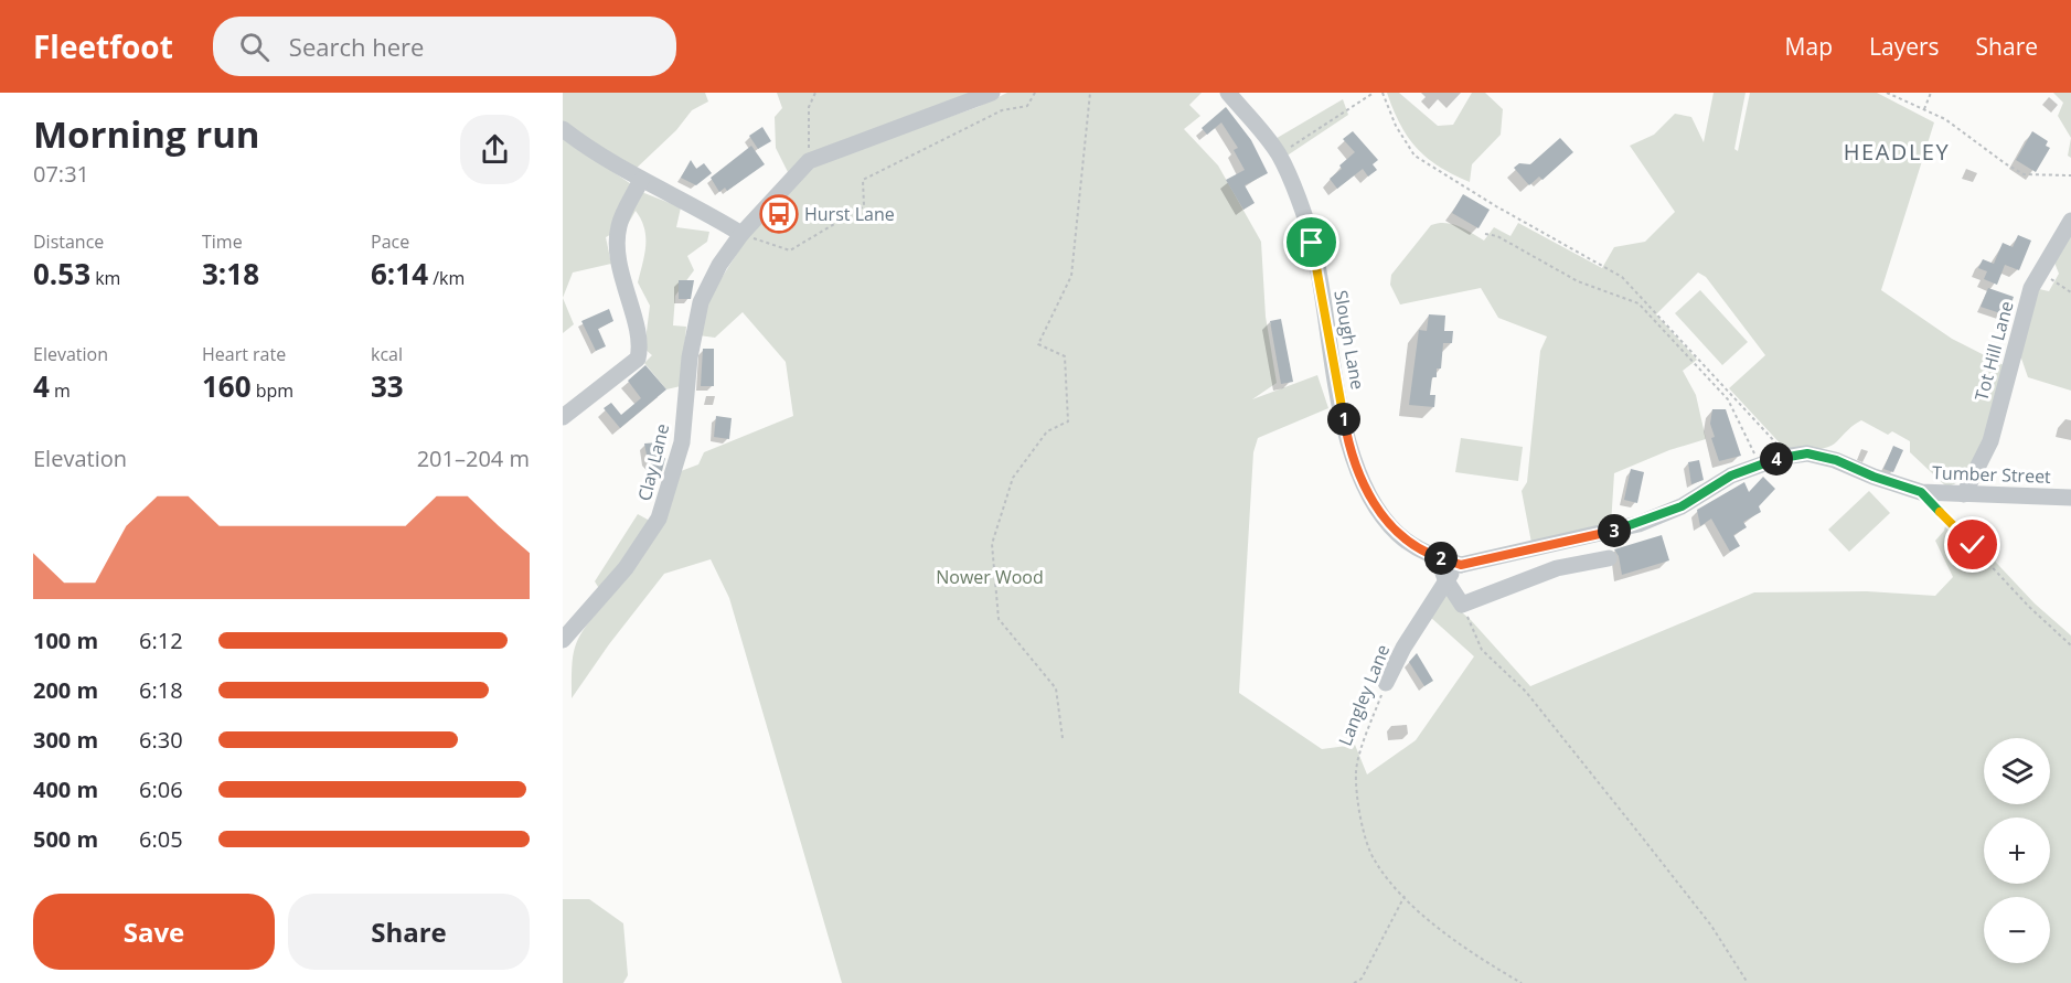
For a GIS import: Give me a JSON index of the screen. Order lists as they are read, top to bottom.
{
  "streets": {
    "street": [
      "Slough Lane",
      "Tot Hill Lane",
      "Clay Lane",
      "Tumber Street",
      "Langley Lane"
    ]
  },
  "crossings": [
    ["Slough Lane", "Tumber Street"],
    ["Slough Lane", "Langley Lane"],
    ["Tot Hill Lane", "Tumber Street"],
    ["Tumber Street", "Langley Lane"]
  ],
  "districts": ["HEADLEY"],
  "parks": ["Nower Wood"],
  "places": {
    "bus stop": ["Hurst Lane"]
  },
  "page": {
    "header": "Fleetfoot",
    "search": "Search here",
    "nav": ["Map", "Layers", "Share"],
    "heading": ["Morning run", "07:31"],
    "stats": [
      ["Distance", "0.53 km"],
      ["Time", "3:18"],
      ["Pace", "6:14 /km"],
      ["Elevation", "4 m"],
      ["Heart rate", "160 bpm"],
      ["kcal", "33"]
    ],
    "pins": [
      "1",
      "4",
      "3",
      "2"
    ],
    "chart": ["Elevation", "201–204 m"],
    "list": [
      {
        "name": "100 m",
        "note": "6:12"
      },
      {
        "name": "200 m",
        "note": "6:18"
      },
      {
        "name": "300 m",
        "note": "6:30"
      },
      {
        "name": "400 m",
        "note": "6:06"
      },
      {
        "name": "500 m",
        "note": "6:05"
      }
    ],
    "map_buttons": ["+", "−"],
    "buttons": ["Save", "Share"]
  }
}
